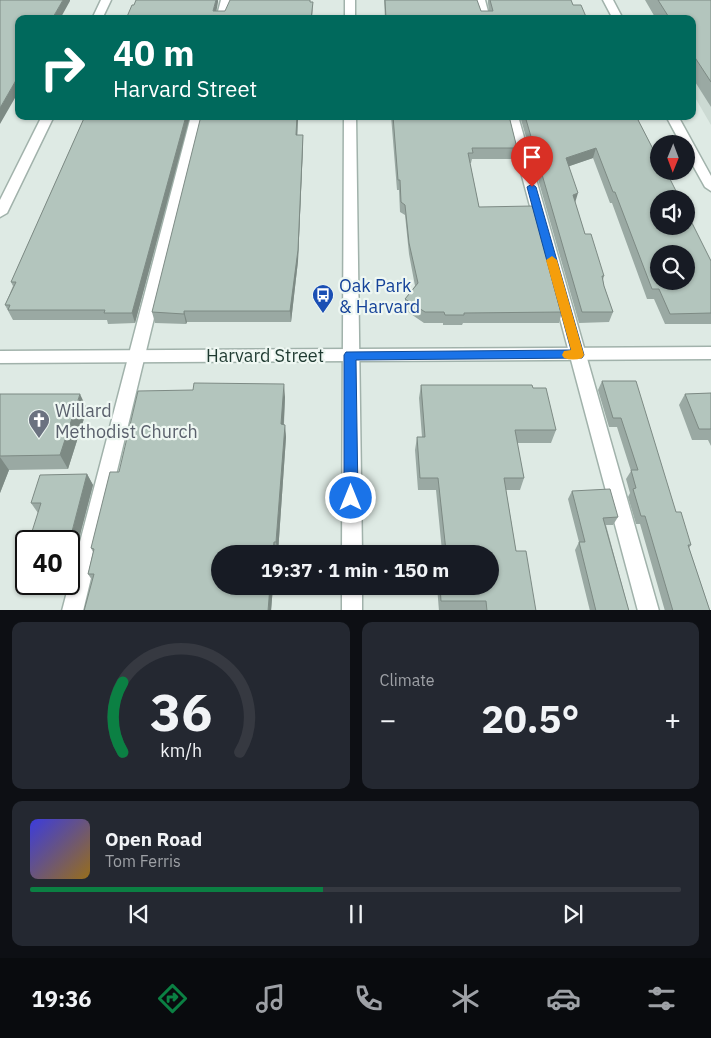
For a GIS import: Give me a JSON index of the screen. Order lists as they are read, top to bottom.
{
  "streets": {
    "street": ["Harvard Street"]
  },
  "places": {
    "bus stop": ["Oak Park & Harvard"],
    "church": ["Willard Methodist Church"]
  },
  "north": "bottom",
  "page": {
    "turn": ["40 m", "Harvard Street"],
    "limit": "40",
    "trip": "19:37 · 1 min · 150 m",
    "tile": "Climate",
    "heat": ["−", "20.5°", "+"],
    "song": ["Open Road", "Tom Ferris"],
    "tabs": "19:36",
    "gauge": ["36", "km/h"]
  }
}
